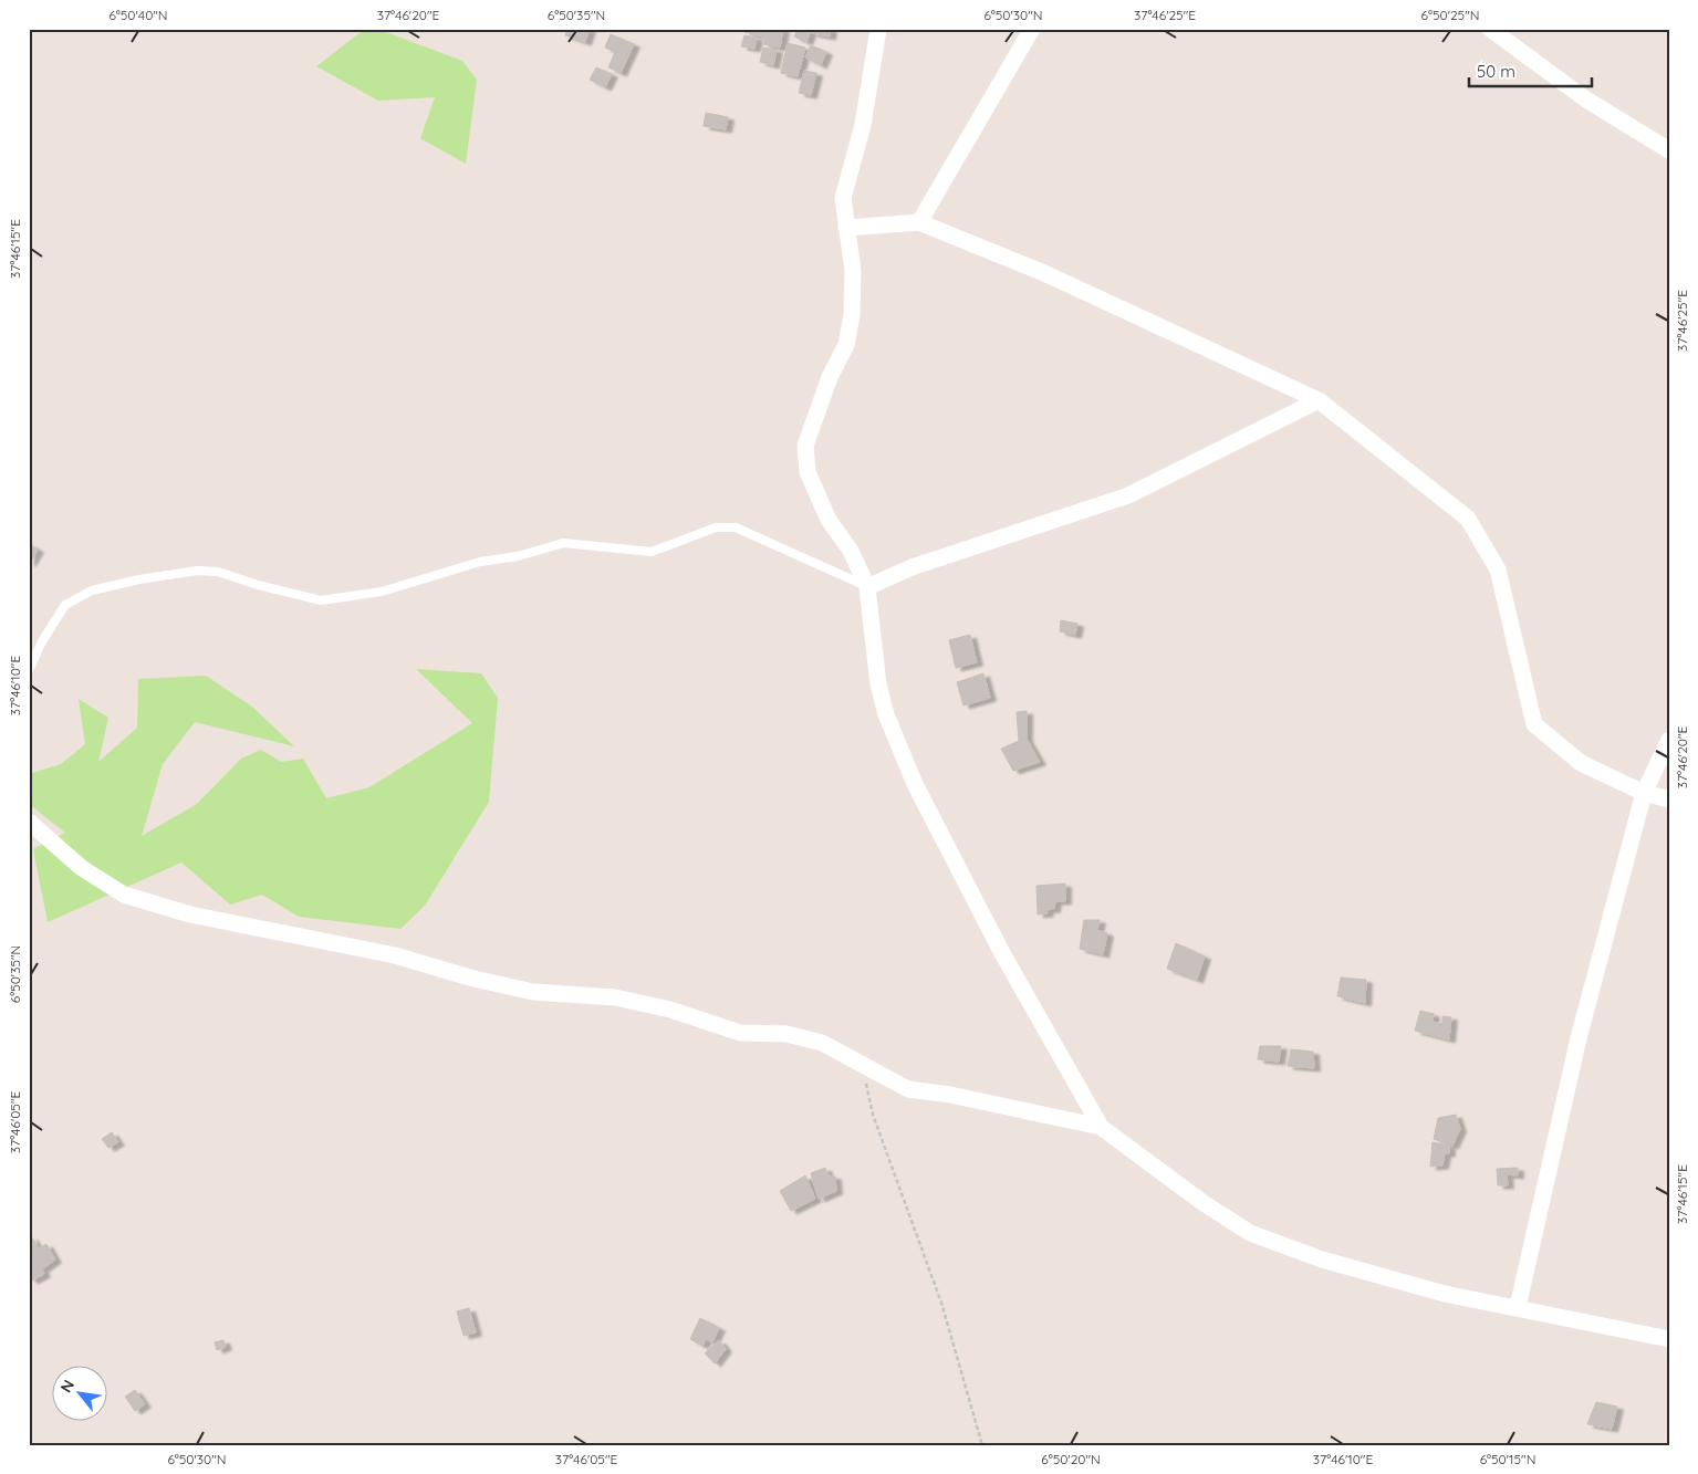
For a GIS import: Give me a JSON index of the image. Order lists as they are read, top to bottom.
{
  "scale_bar": "50 m",
  "north": "top left",
  "coordinates": [
    "6°50'40\"N",
    "37°46'20\"E",
    "6°50'35\"N",
    "6°50'30\"N",
    "37°46'25\"E",
    "6°50'25\"N",
    "37°46'15\"E",
    "37°46'10\"E",
    "37°46'05\"E",
    "6°50'20\"N",
    "6°50'15\"N"
  ]
}
